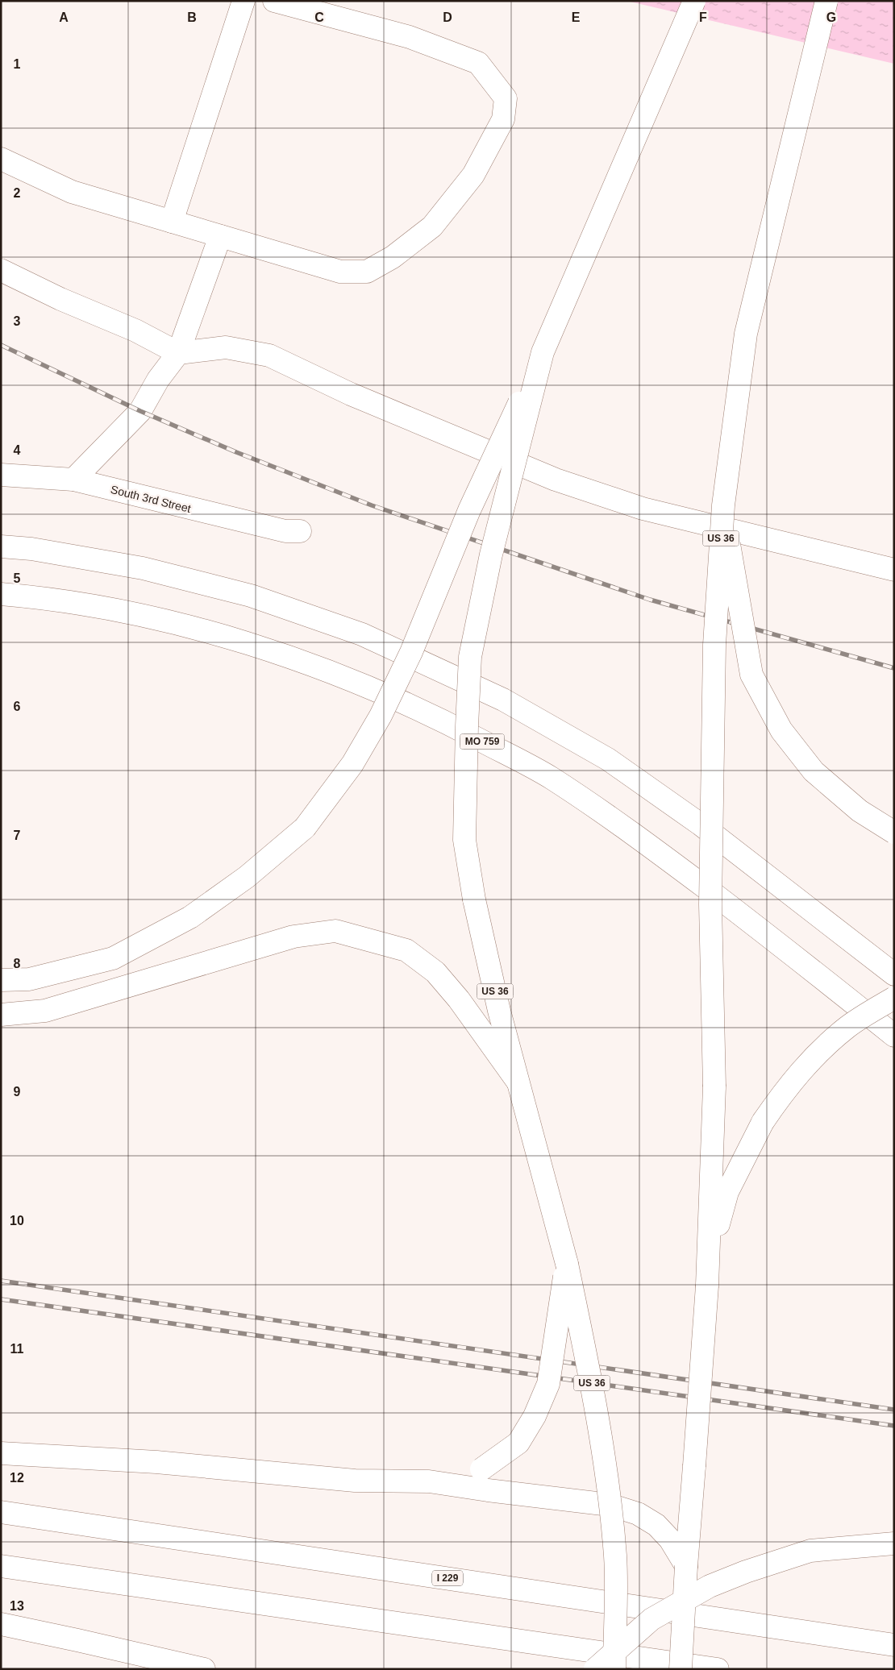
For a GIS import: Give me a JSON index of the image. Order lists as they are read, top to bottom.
{
  "streets": {
    "main road": [
      "South 3rd Street",
      "US 36",
      "MO 759",
      "I 229"
    ]
  },
  "grid": {
    "columns": [
      "A",
      "B",
      "C",
      "D",
      "E",
      "F",
      "G"
    ],
    "rows": [
      "1",
      "2",
      "3",
      "4",
      "5",
      "6",
      "7",
      "8",
      "9",
      "10",
      "11",
      "12",
      "13"
    ]
  }
}
